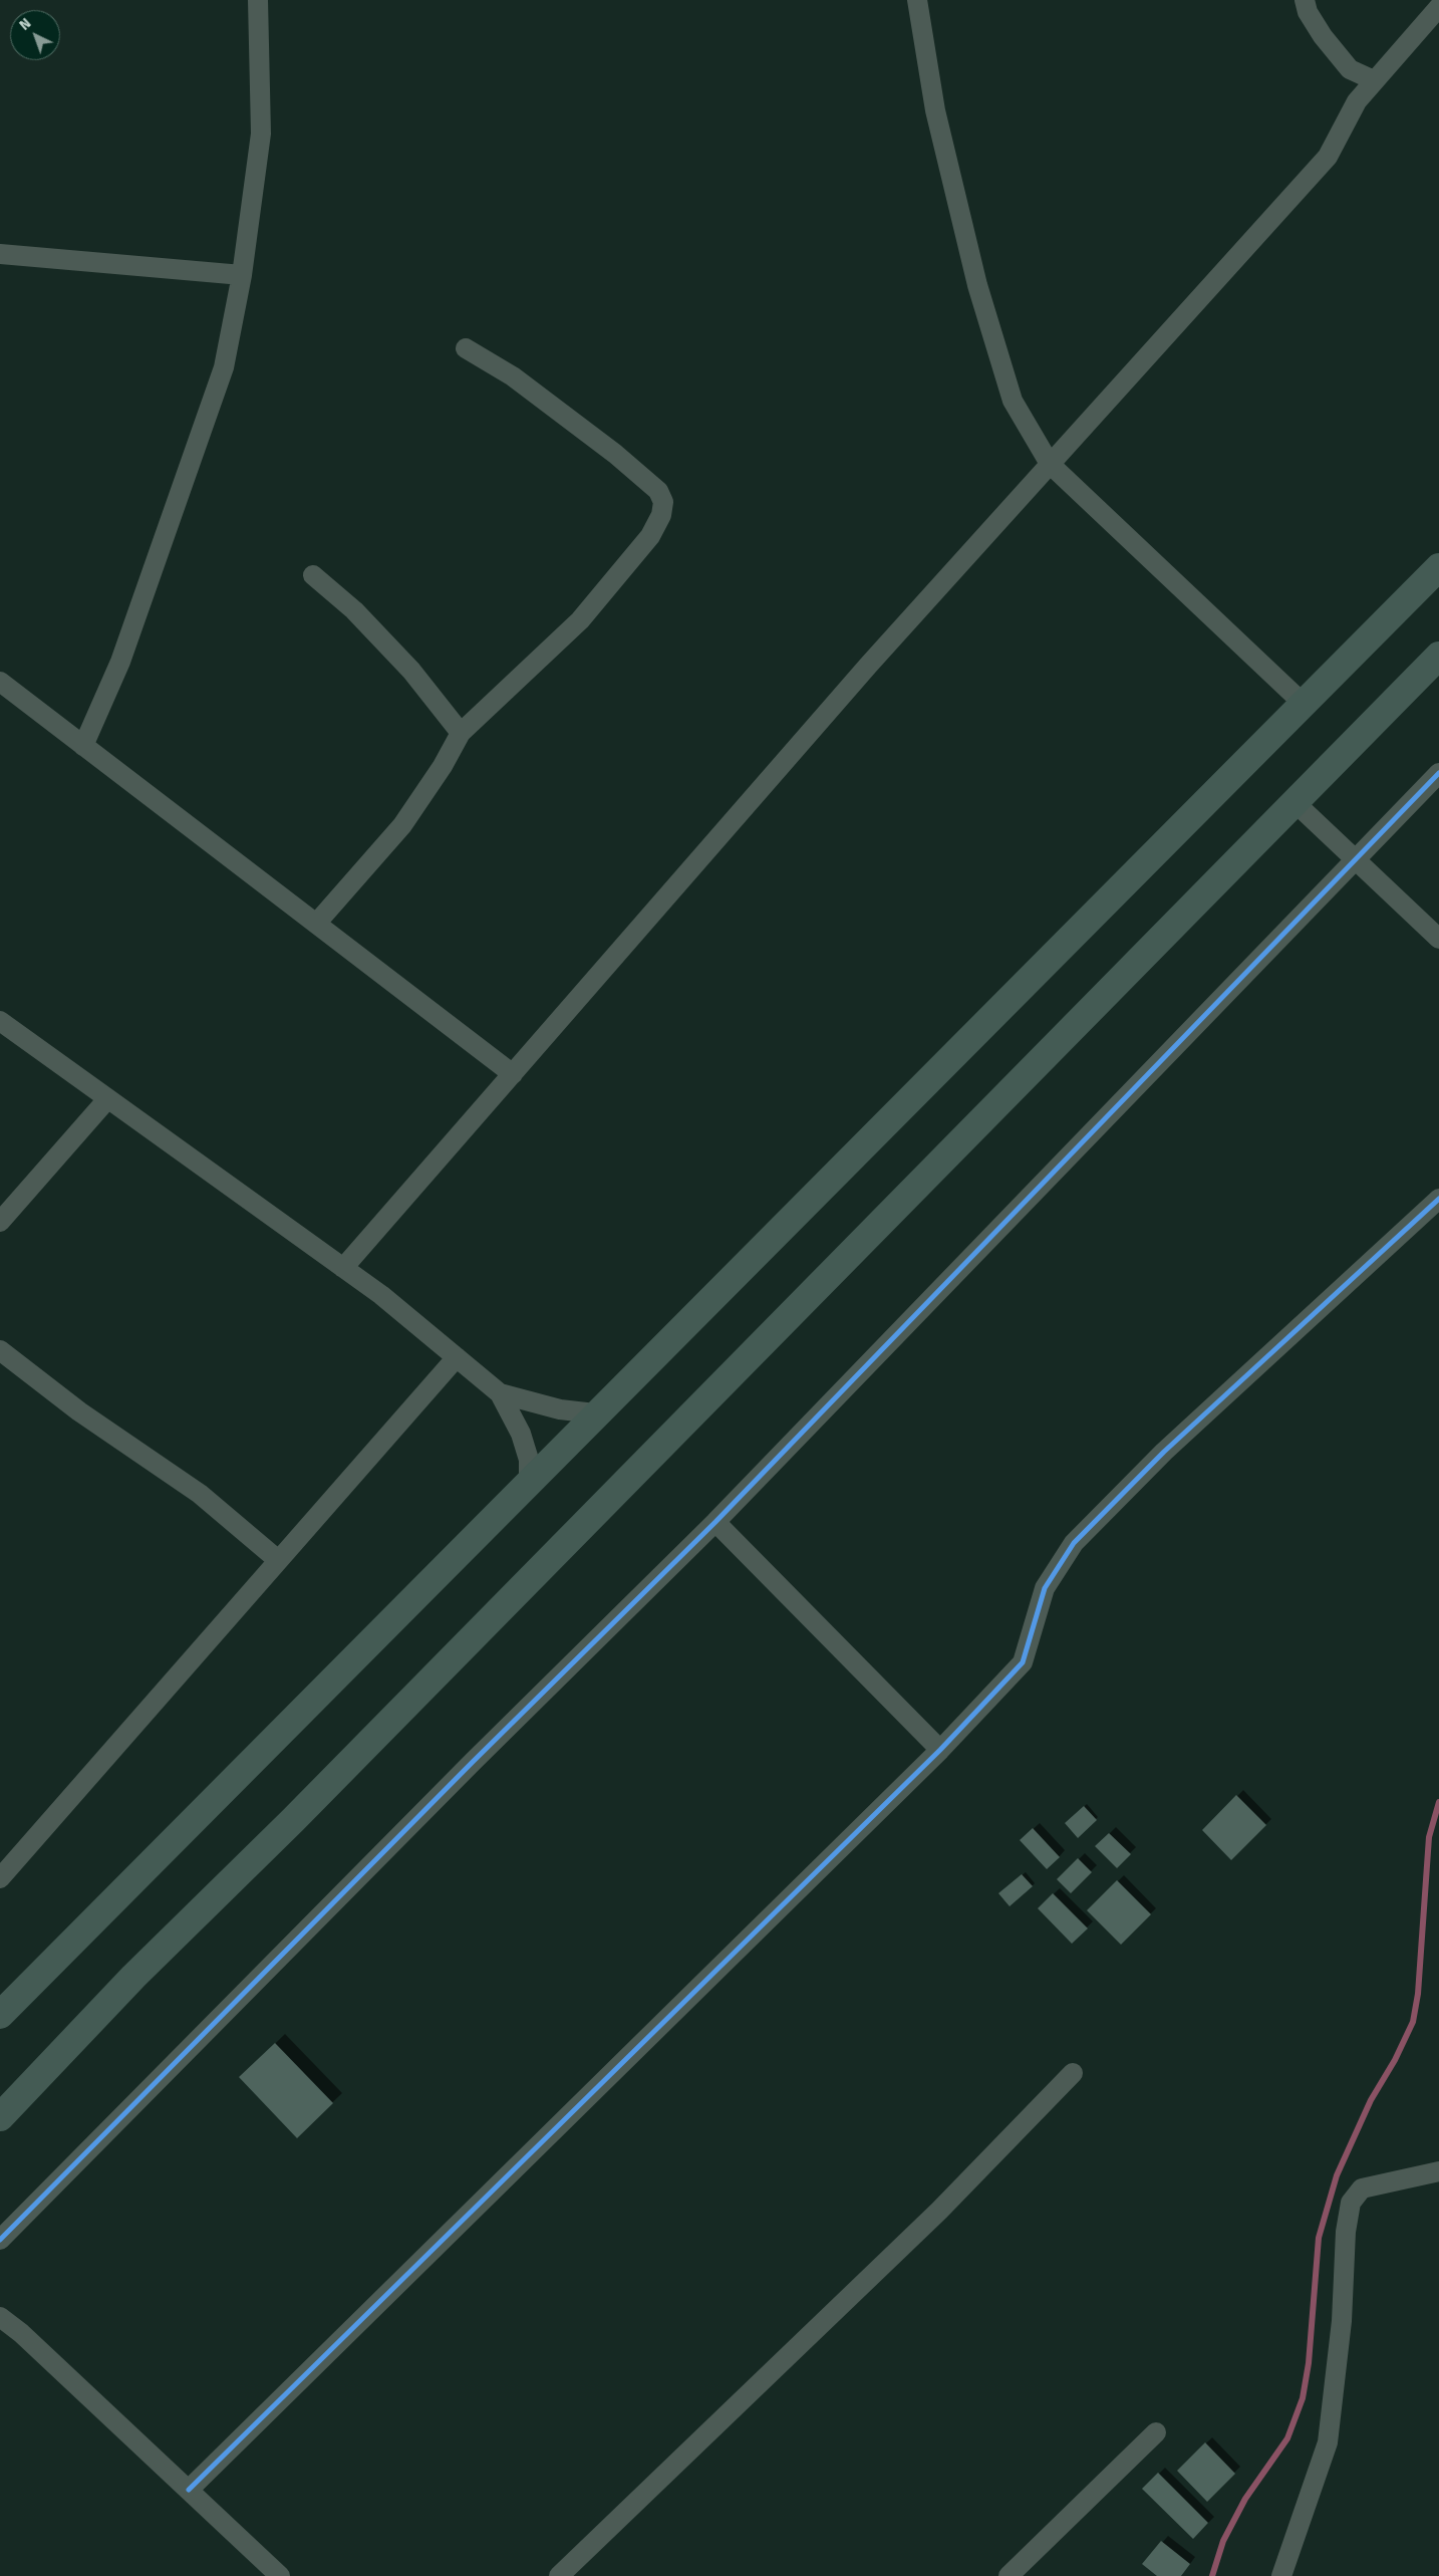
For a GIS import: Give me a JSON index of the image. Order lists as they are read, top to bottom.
{
  "north": "top left"
}
